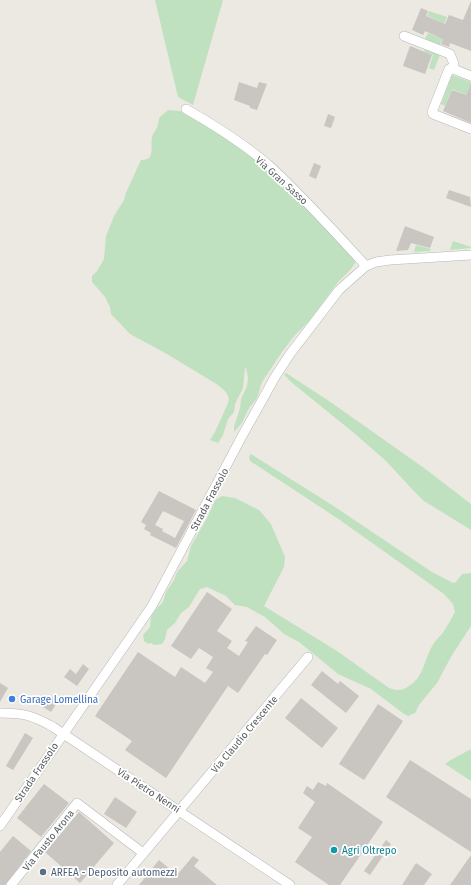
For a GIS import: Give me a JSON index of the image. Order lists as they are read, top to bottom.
{
  "streets": {
    "street": [
      "Via Gran Sasso",
      "Strada Frassolo",
      "Via Claudio Crescente",
      "Via Pietro Nenni",
      "Via Fausto Arona"
    ]
  },
  "crossings": [
    ["Via Gran Sasso", "Strada Frassolo"],
    ["Strada Frassolo", "Via Pietro Nenni"],
    ["Via Claudio Crescente", "Via Pietro Nenni"],
    ["Via Claudio Crescente", "Via Fausto Arona"]
  ],
  "places": ["Garage Lomellina", "Agri Oltrepo", "ARFEA - Deposito automezzi"]
}
